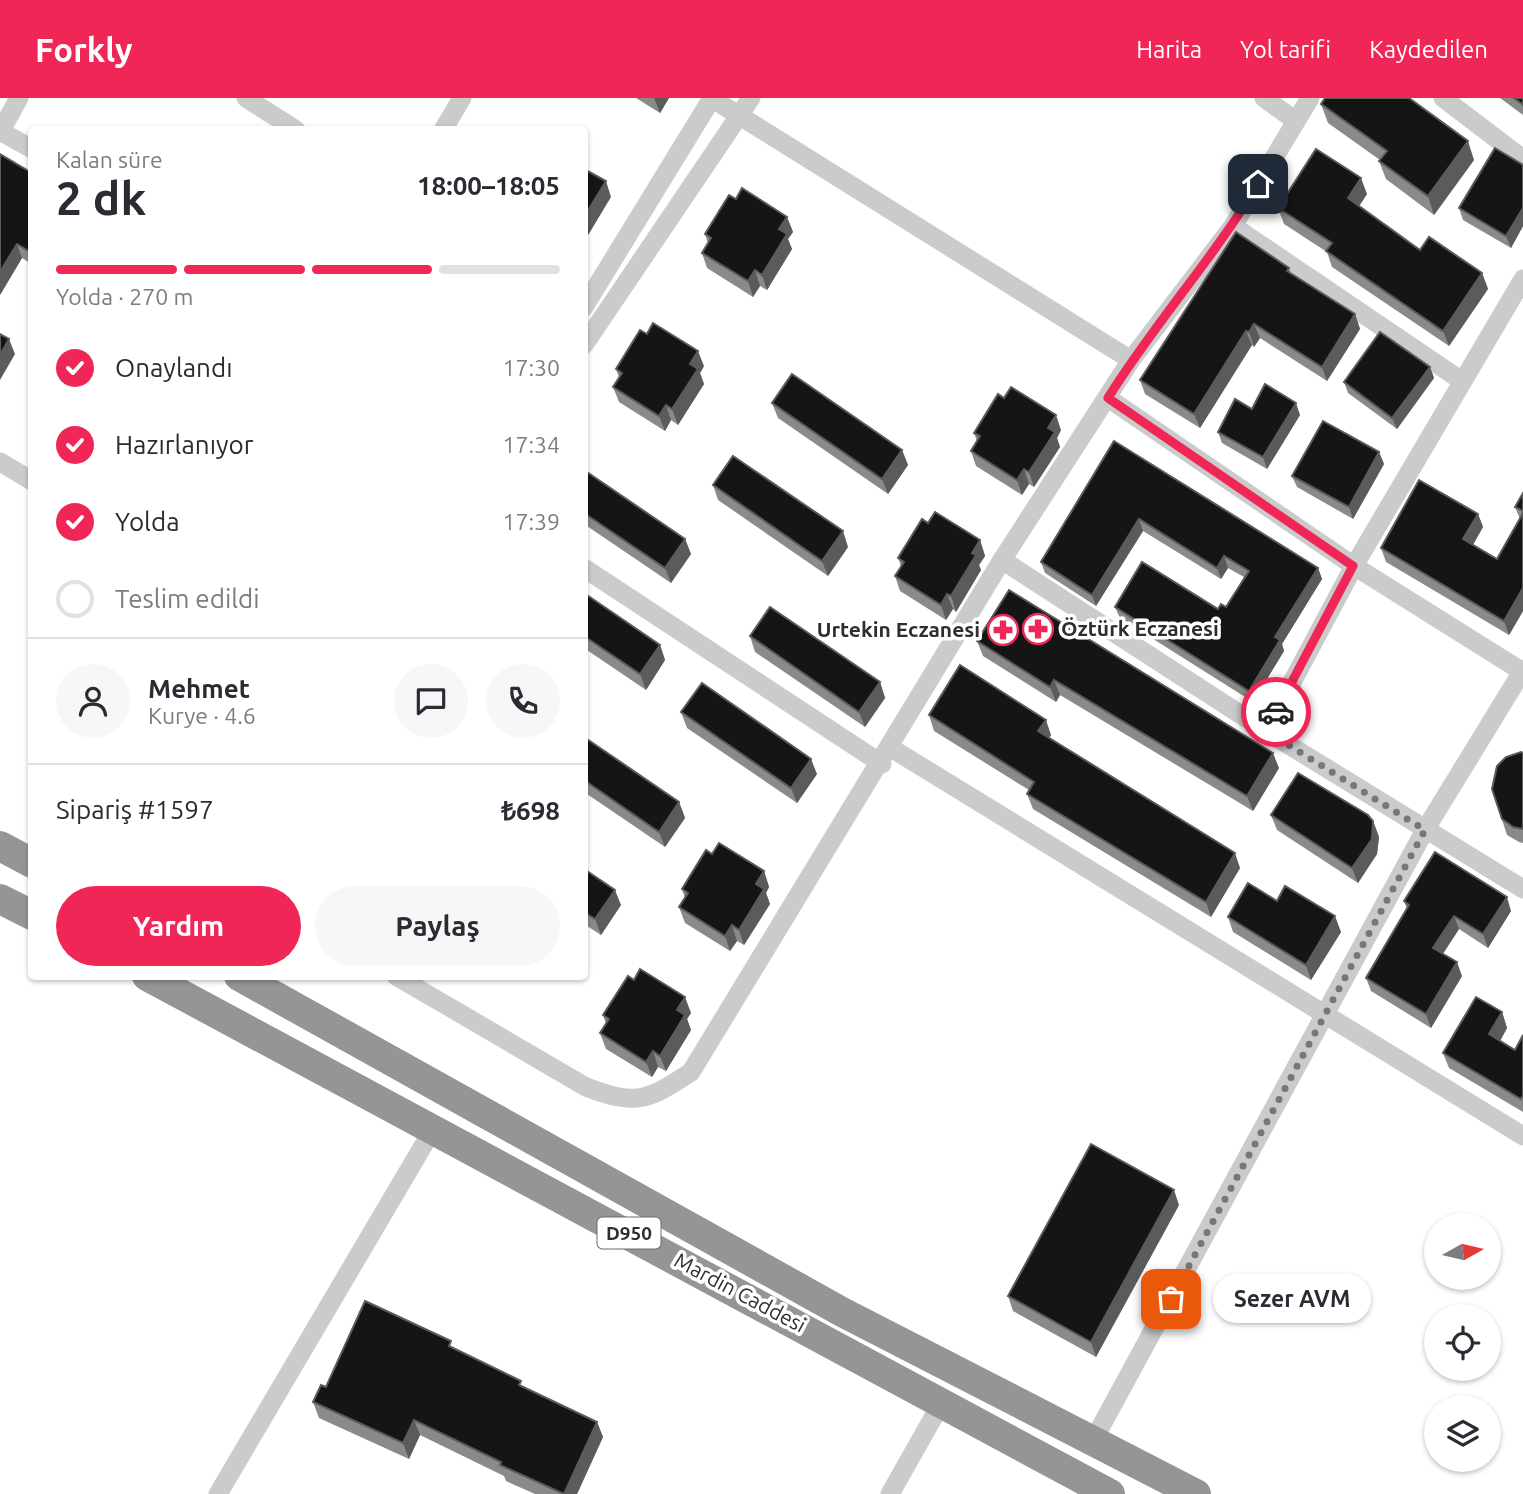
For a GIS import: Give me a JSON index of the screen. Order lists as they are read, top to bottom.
{
  "streets": {
    "highway": ["D950", "Mardin Caddesi"]
  },
  "places": {
    "pharmacy": ["Öztürk Eczanesi", "Urtekin Eczanesi"],
    "other": ["Sezer AVM"]
  },
  "north": "right",
  "page": {
    "header": "Forkly",
    "nav": ["Harita", "Yol tarifi", "Kaydedilen"],
    "heading": ["2 dk", "Kalan süre", "18:00–18:05"],
    "panel": [
      "Mehmet",
      "Kurye · 4.6",
      "Sipariş #1597",
      "₺698"
    ],
    "bar": "Yolda · 270 m",
    "list": [
      ["Onaylandı", "17:30"],
      ["Hazırlanıyor", "17:34"],
      ["Yolda", "17:39"],
      "Teslim edildi"
    ],
    "buttons": ["Yardım", "Paylaş"],
    "bubble": "Sezer AVM"
  }
}
